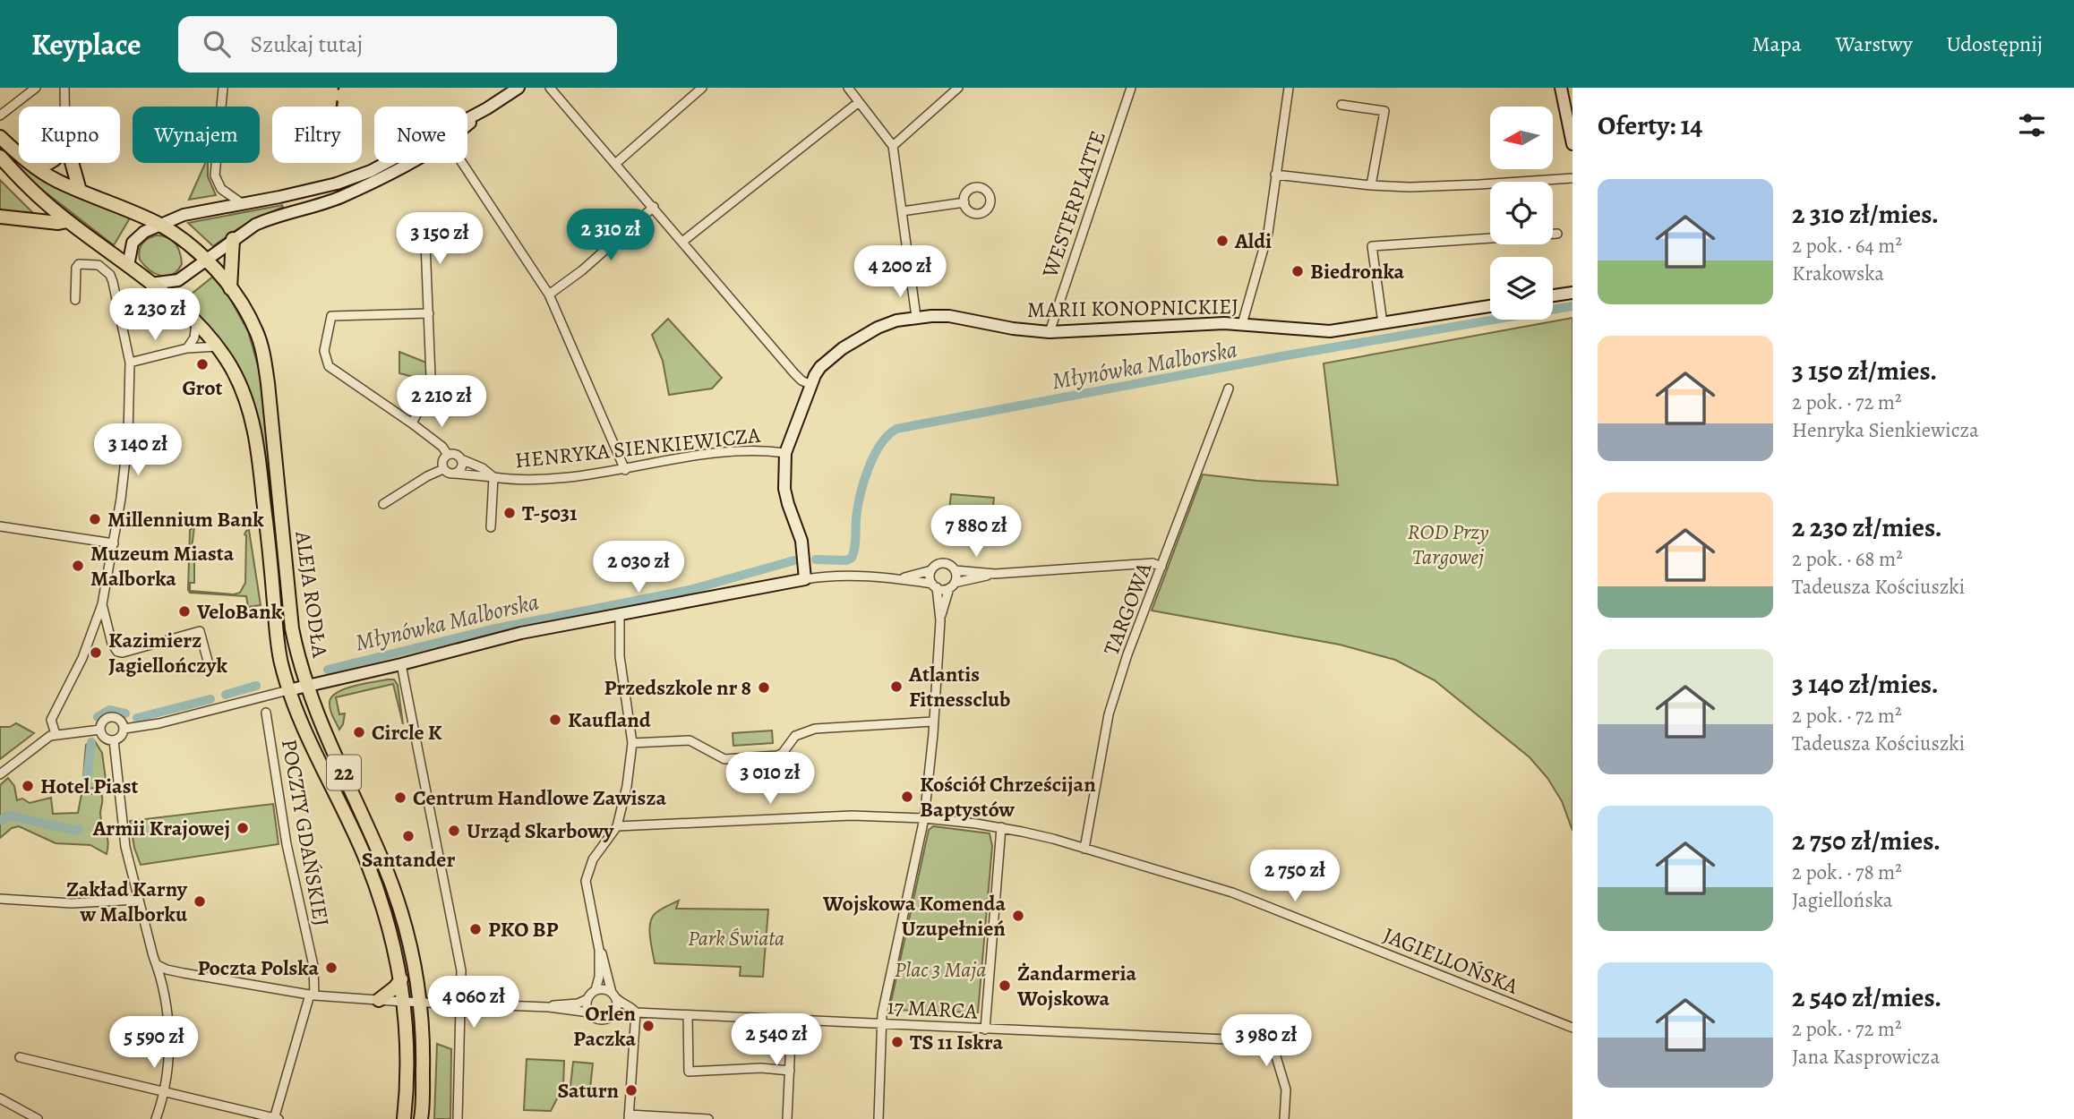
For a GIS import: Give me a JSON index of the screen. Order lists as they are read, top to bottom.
{
  "streets": {
    "main road": ["ALEJA RODŁA", "22"],
    "street": [
      "WESTERPLATTE",
      "MARII KONOPNICKIEJ",
      "HENRYKA SIENKIEWICZA",
      "TARGOWA",
      "POCZTY GDAŃSKIEJ",
      "JAGIELLOŃSKA",
      "17 MARCA"
    ]
  },
  "crossings": [
    ["WESTERPLATTE", "MARII KONOPNICKIEJ"],
    ["MARII KONOPNICKIEJ", "HENRYKA SIENKIEWICZA"],
    ["ALEJA RODŁA", "22"],
    ["TARGOWA", "JAGIELLOŃSKA"]
  ],
  "water": ["Młynówka Malborska"],
  "parks": ["ROD Przy Targowej", "Park Świata", "Plac 3 Maja"],
  "places": [
    "Aldi",
    "Biedronka",
    "Grot",
    "T-5031",
    "Millennium Bank",
    "Muzeum Miasta Malborka",
    "VeloBank",
    "Kazimierz Jagiellończyk",
    "Atlantis Fitnessclub",
    "Przedszkole nr 8",
    "Kaufland",
    "Circle K",
    "Hotel Piast",
    "Kościół Chrześcijan Baptystów",
    "Centrum Handlowe Zawisza",
    "Armii Krajowej",
    "Urząd Skarbowy",
    "Santander",
    "Zakład Karny w Malborku",
    "Wojskowa Komenda Uzupełnień",
    "PKO BP",
    "Poczta Polska",
    "Żandarmeria Wojskowa",
    "Orlen Paczka",
    "TS 11 Iskra",
    "Saturn"
  ],
  "north": "left",
  "page": {
    "header": "Keyplace",
    "search": "Szukaj tutaj",
    "nav": ["Mapa", "Warstwy", "Udostępnij"],
    "heading": "Oferty: 14",
    "chip": [
      "Kupno",
      "Wynajem",
      "Filtry",
      "Nowe"
    ],
    "list": [
      {
        "name": "2 310 zł/mies.",
        "note": "2 pok. · 64 m² · Krakowska"
      },
      {
        "name": "3 150 zł/mies.",
        "note": "2 pok. · 72 m² · Henryka Sienkiewicza"
      },
      {
        "name": "2 230 zł/mies.",
        "note": "2 pok. · 68 m² · Tadeusza Kościuszki"
      },
      {
        "name": "3 140 zł/mies.",
        "note": "2 pok. · 72 m² · Tadeusza Kościuszki"
      },
      {
        "name": "2 750 zł/mies.",
        "note": "2 pok. · 78 m² · Jagiellońska"
      },
      {
        "name": "2 540 zł/mies.",
        "note": "2 pok. · 72 m² · Jana Kasprowicza"
      }
    ],
    "price": [
      "2 310 zł",
      "3 150 zł",
      "4 200 zł",
      "2 230 zł",
      "2 210 zł",
      "3 140 zł",
      "7 880 zł",
      "2 030 zł",
      "3 010 zł",
      "2 750 zł",
      "4 060 zł",
      "2 540 zł",
      "3 980 zł",
      "5 590 zł"
    ]
  }
}
